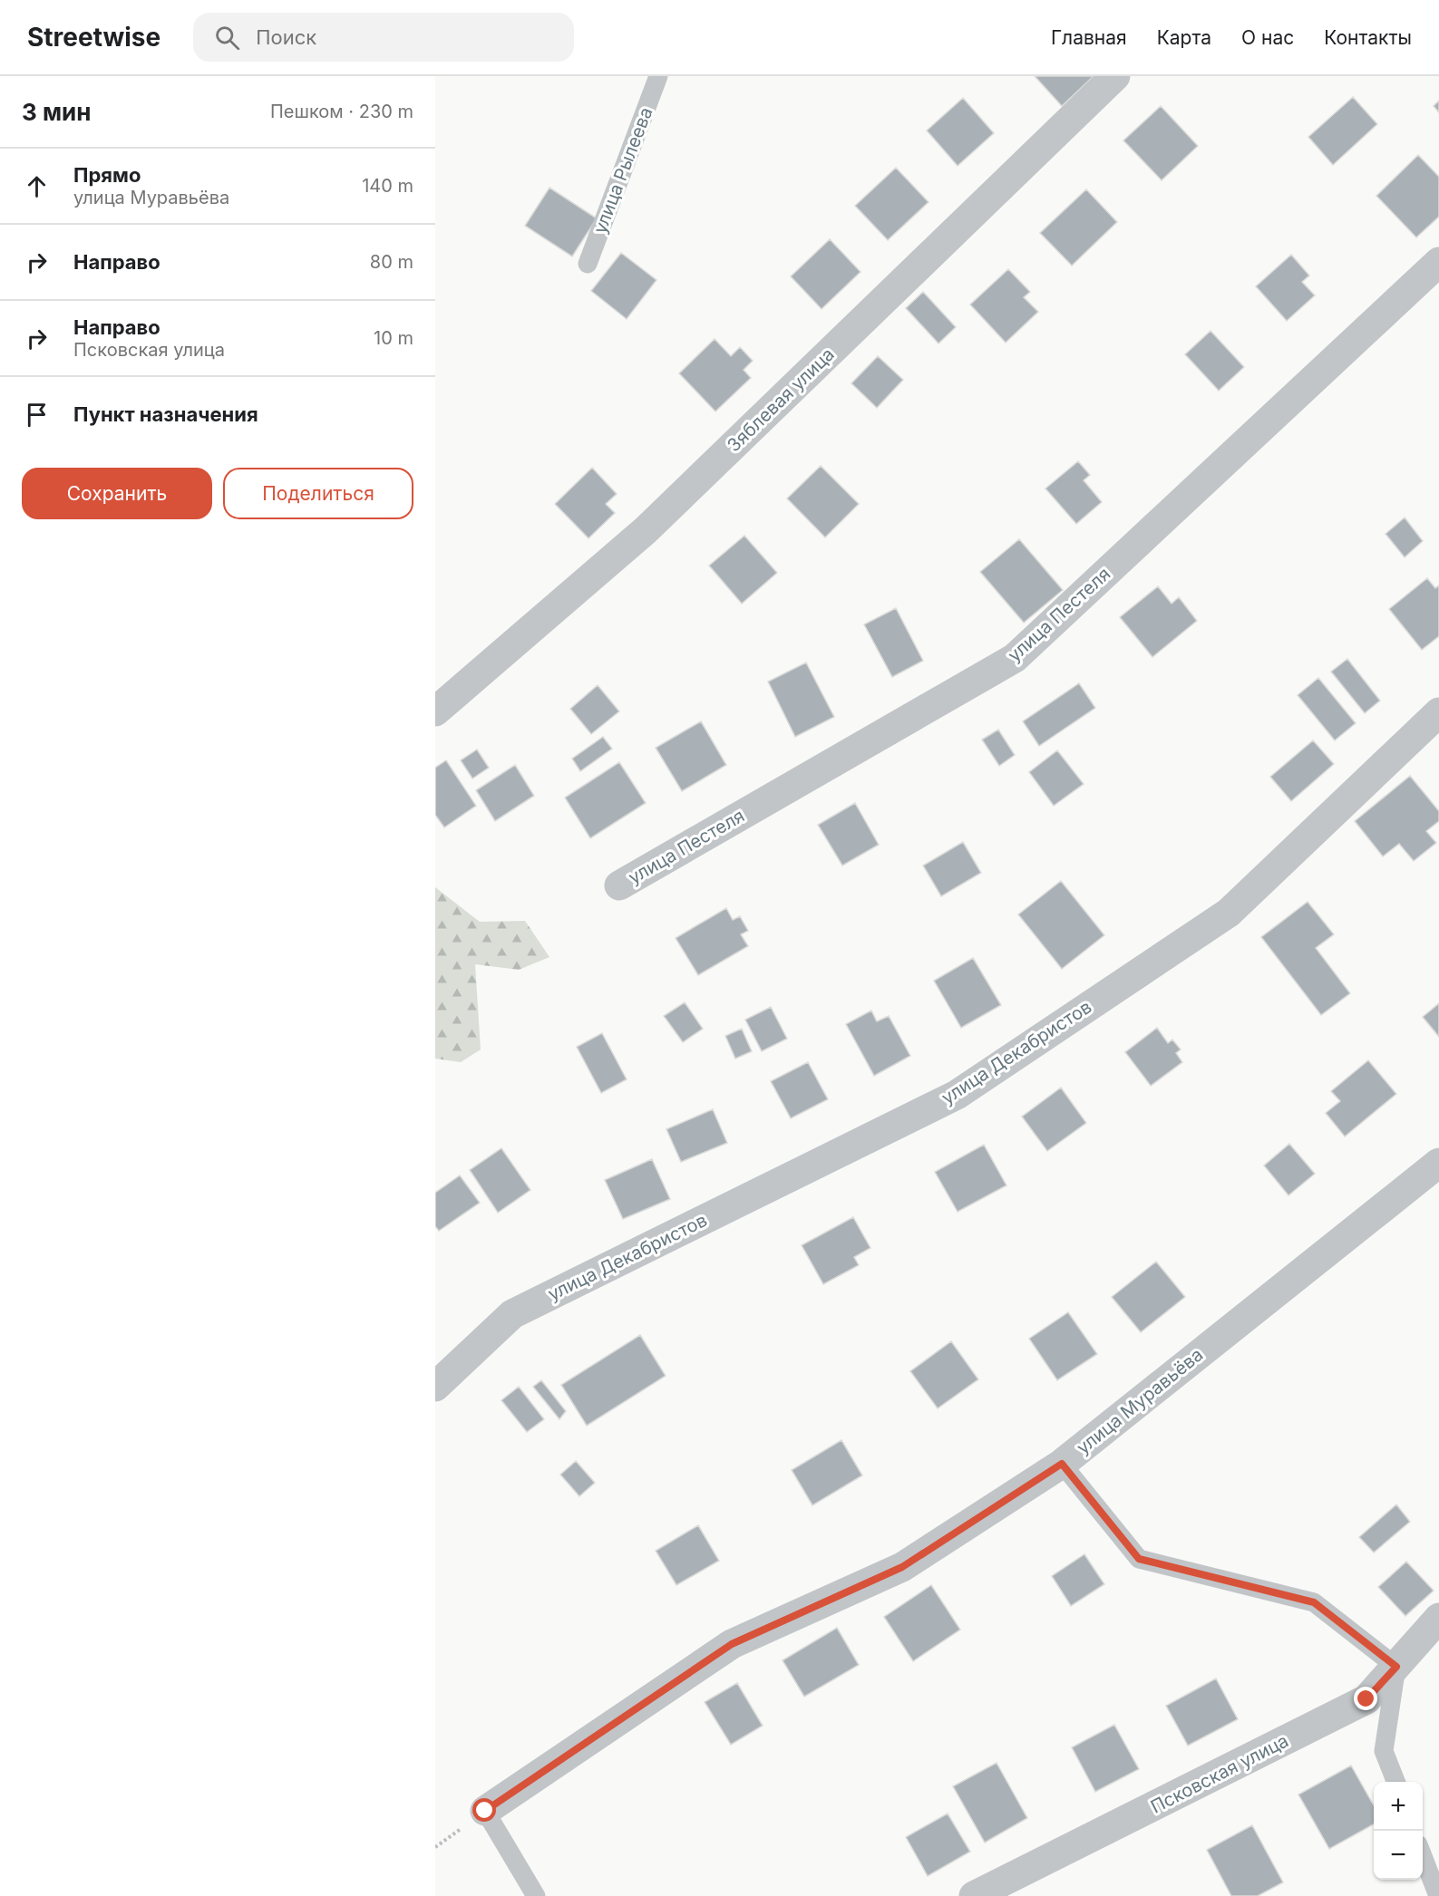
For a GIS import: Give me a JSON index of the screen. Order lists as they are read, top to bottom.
{
  "streets": {
    "street": [
      "Зяблевая улица",
      "улица Пестеля",
      "улица Декабристов",
      "улица Муравьёва",
      "Псковская улица"
    ],
    "lane": ["улица Рылеева"]
  },
  "page": {
    "header": "Streetwise",
    "search": "Поиск",
    "nav": [
      "Главная",
      "Карта",
      "О нас",
      "Контакты"
    ],
    "heading": ["3 мин", "Пешком · 230 m"],
    "list": [
      ["Прямо", "улица Муравьёва", "140 m"],
      ["Направо", "80 m"],
      ["Направо", "Псковская улица", "10 m"],
      "Пункт назначения"
    ],
    "buttons": ["Сохранить", "Поделиться"],
    "map_buttons": ["+", "−"]
  }
}
